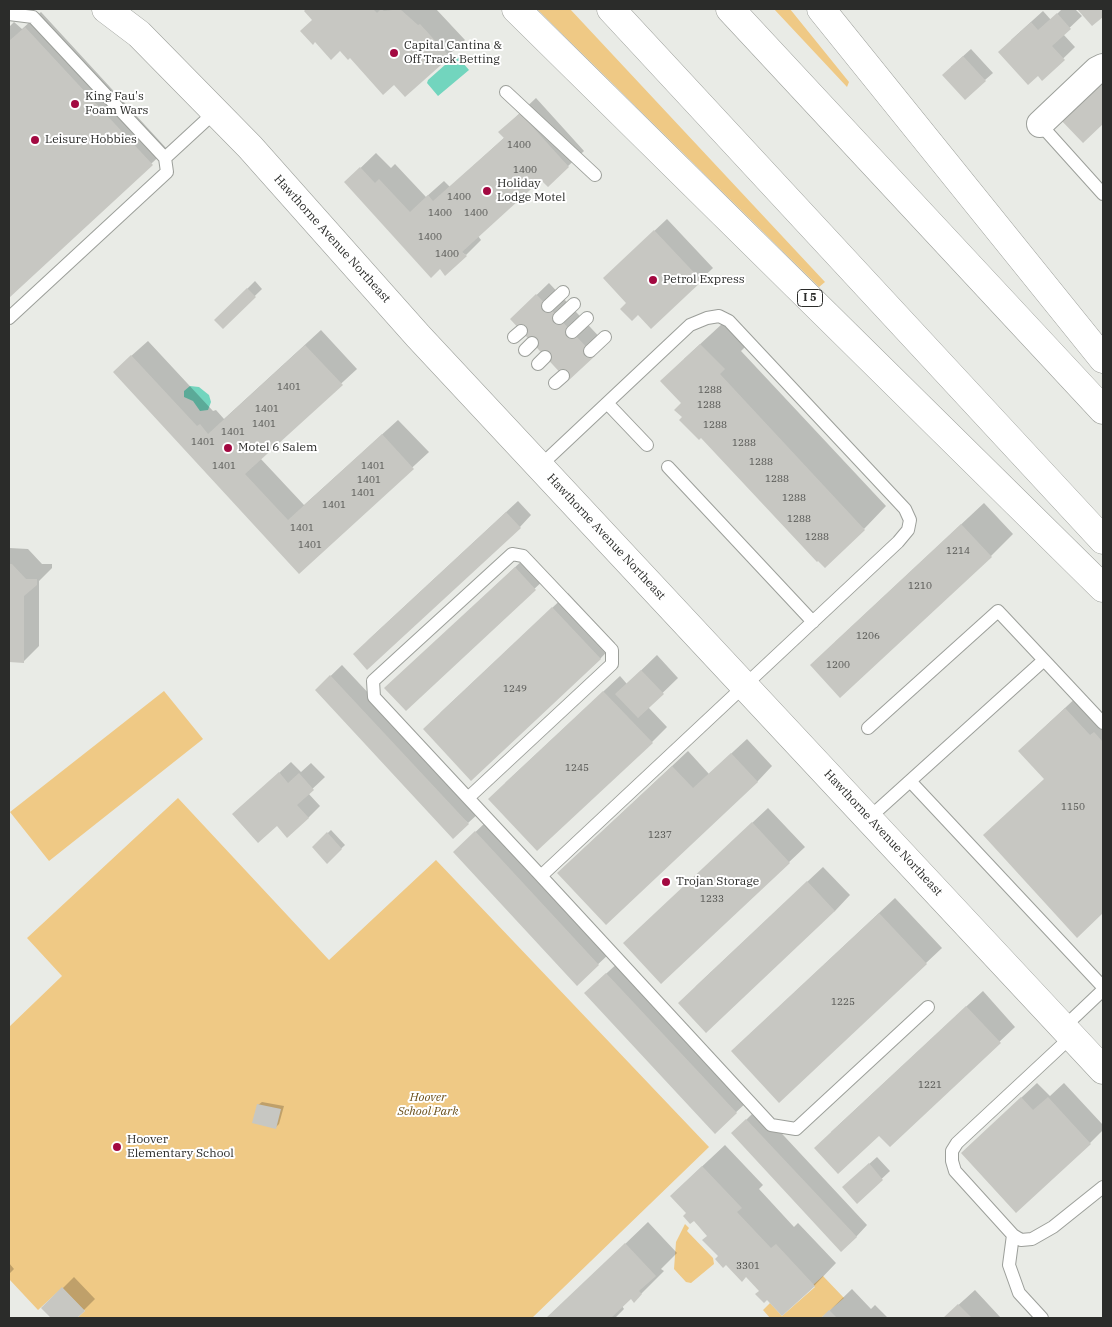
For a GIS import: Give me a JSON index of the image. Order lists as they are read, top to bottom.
{
  "streets": {
    "main road": ["Hawthorne Avenue Northeast", "I 5"]
  },
  "parks": ["Hoover School Park"],
  "places": [
    "Capital Cantina & Off Track Betting",
    "King Fau's Foam Wars",
    "Leisure Hobbies",
    "Holiday Lodge Motel",
    "Petrol Express",
    "Motel 6 Salem",
    "Trojan Storage",
    "Hoover Elementary School"
  ],
  "house_numbers": [
    "1400",
    "1400",
    "1400",
    "1400",
    "1400",
    "1400",
    "1400",
    "1401",
    "1288",
    "1288",
    "1401",
    "1401",
    "1288",
    "1401",
    "1401",
    "1288",
    "1288",
    "1401",
    "1401",
    "1288",
    "1401",
    "1401",
    "1288",
    "1401",
    "1288",
    "1401",
    "1288",
    "1401",
    "1214",
    "1210",
    "1206",
    "1200",
    "1249",
    "1245",
    "1150",
    "1237",
    "1233",
    "1225",
    "1221",
    "3301"
  ]
}
